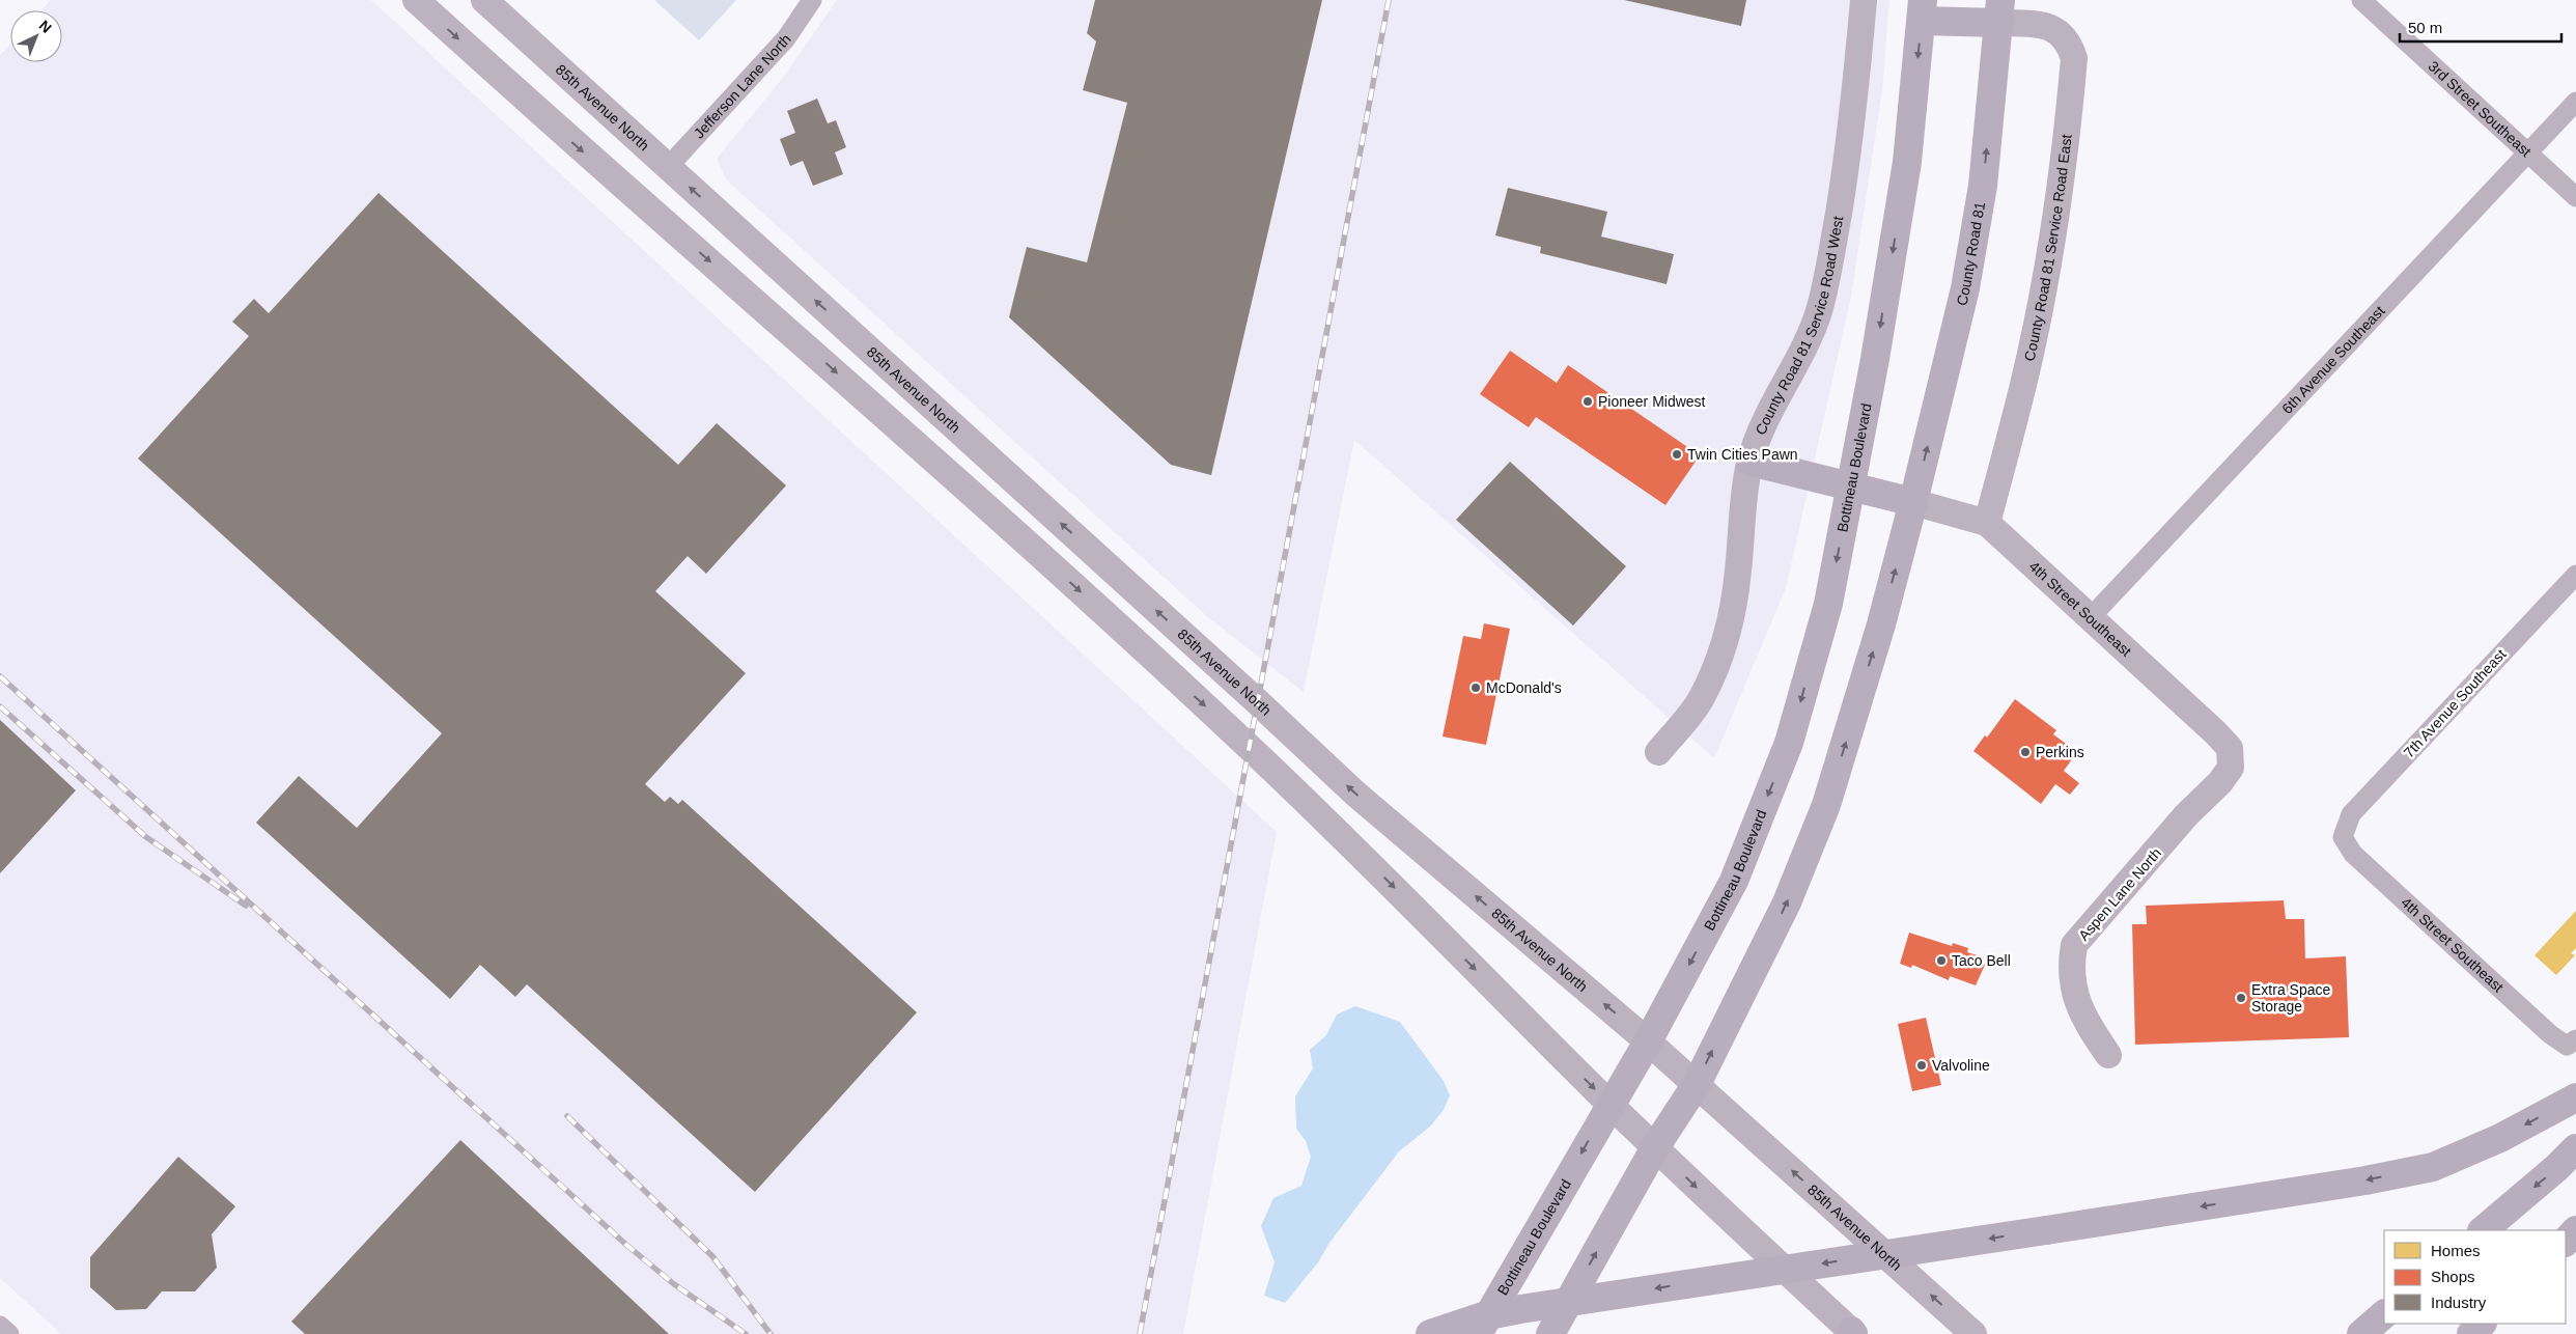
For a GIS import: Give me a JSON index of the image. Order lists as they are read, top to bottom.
{
  "streets": {
    "highway": ["County Road 81", "Bottineau Boulevard"],
    "main road": [
      "85th Avenue North",
      "County Road 81 Service Road East",
      "County Road 81 Service Road West",
      "4th Street Southeast",
      "Aspen Lane North"
    ],
    "street": [
      "Jefferson Lane North",
      "3rd Street Southeast",
      "6th Avenue Southeast",
      "7th Avenue Southeast"
    ]
  },
  "crossings": [
    ["Jefferson Lane North", "85th Avenue North"],
    ["85th Avenue North", "Bottineau Boulevard"],
    ["3rd Street Southeast", "6th Avenue Southeast"],
    ["County Road 81 Service Road East", "County Road 81"],
    ["County Road 81 Service Road East", "4th Street Southeast"],
    ["County Road 81", "4th Street Southeast"],
    ["6th Avenue Southeast", "4th Street Southeast"],
    ["4th Street Southeast", "7th Avenue Southeast"],
    ["4th Street Southeast", "Aspen Lane North"]
  ],
  "one_way": ["County Road 81"],
  "places": [
    "Pioneer Midwest",
    "Twin Cities Pawn",
    "McDonald's",
    "Perkins",
    "Taco Bell",
    "Extra Space Storage",
    "Valvoline"
  ],
  "legend": ["Homes", "Shops", "Industry"],
  "scale_bar": "50 m",
  "north": "top right"
}
